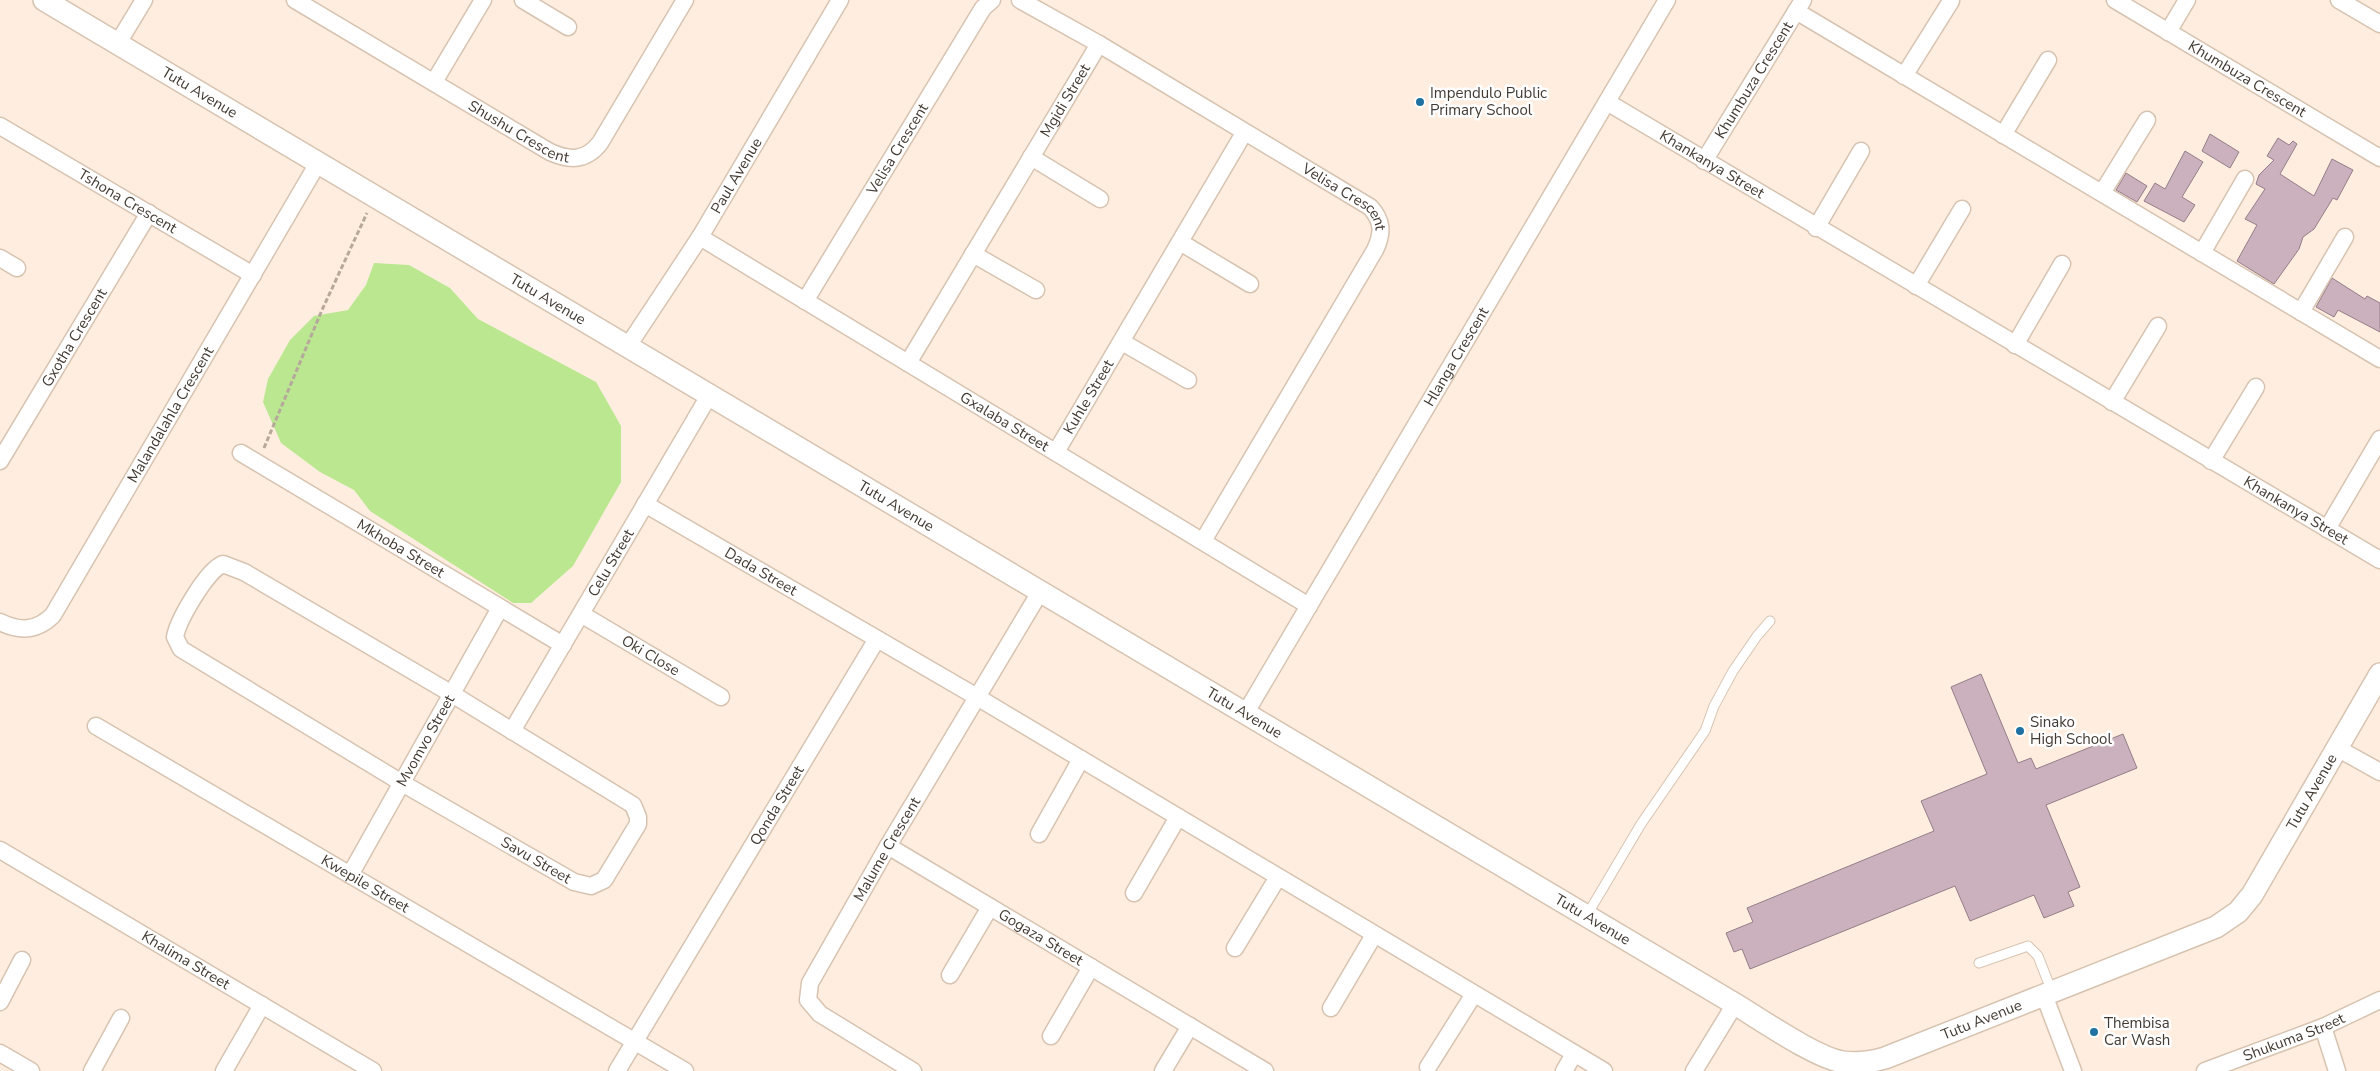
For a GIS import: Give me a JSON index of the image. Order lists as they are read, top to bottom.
{
  "streets": {
    "street": [
      "Khumbuza Crescent",
      "Tutu Avenue",
      "Mgidi Street",
      "Shushu Crescent",
      "Velisa Crescent",
      "Khankanya Street",
      "Paul Avenue",
      "Tshona Crescent",
      "Gxotha Crescent",
      "Hlanga Crescent",
      "Kuhle Street",
      "Malandalahla Crescent",
      "Gxalaba Street",
      "Mkhoba Street",
      "Celu Street",
      "Dada Street",
      "Oki Close",
      "Mvomvo Street",
      "Qonda Street",
      "Malume Crescent",
      "Savu Street",
      "Kwepile Street",
      "Gogaza Street",
      "Khalima Street",
      "Shukuma Street"
    ]
  },
  "crossings": [
    ["Khumbuza Crescent", "Khankanya Street"],
    ["Tutu Avenue", "Paul Avenue"],
    ["Tutu Avenue", "Hlanga Crescent"],
    ["Tutu Avenue", "Malandalahla Crescent"],
    ["Tutu Avenue", "Celu Street"],
    ["Tutu Avenue", "Malume Crescent"],
    ["Mgidi Street", "Velisa Crescent"],
    ["Mgidi Street", "Gxalaba Street"],
    ["Velisa Crescent", "Kuhle Street"],
    ["Velisa Crescent", "Gxalaba Street"],
    ["Khankanya Street", "Hlanga Crescent"],
    ["Paul Avenue", "Gxalaba Street"],
    ["Tshona Crescent", "Gxotha Crescent"],
    ["Tshona Crescent", "Malandalahla Crescent"],
    ["Hlanga Crescent", "Gxalaba Street"],
    ["Kuhle Street", "Gxalaba Street"],
    ["Mkhoba Street", "Celu Street"],
    ["Mkhoba Street", "Mvomvo Street"],
    ["Celu Street", "Dada Street"],
    ["Celu Street", "Oki Close"],
    ["Celu Street", "Savu Street"],
    ["Dada Street", "Qonda Street"],
    ["Mvomvo Street", "Savu Street"],
    ["Mvomvo Street", "Kwepile Street"],
    ["Qonda Street", "Kwepile Street"],
    ["Malume Crescent", "Gogaza Street"]
  ],
  "places": ["Impendulo Public Primary School", "Sinako High School", "Thembisa Car Wash"]
}
